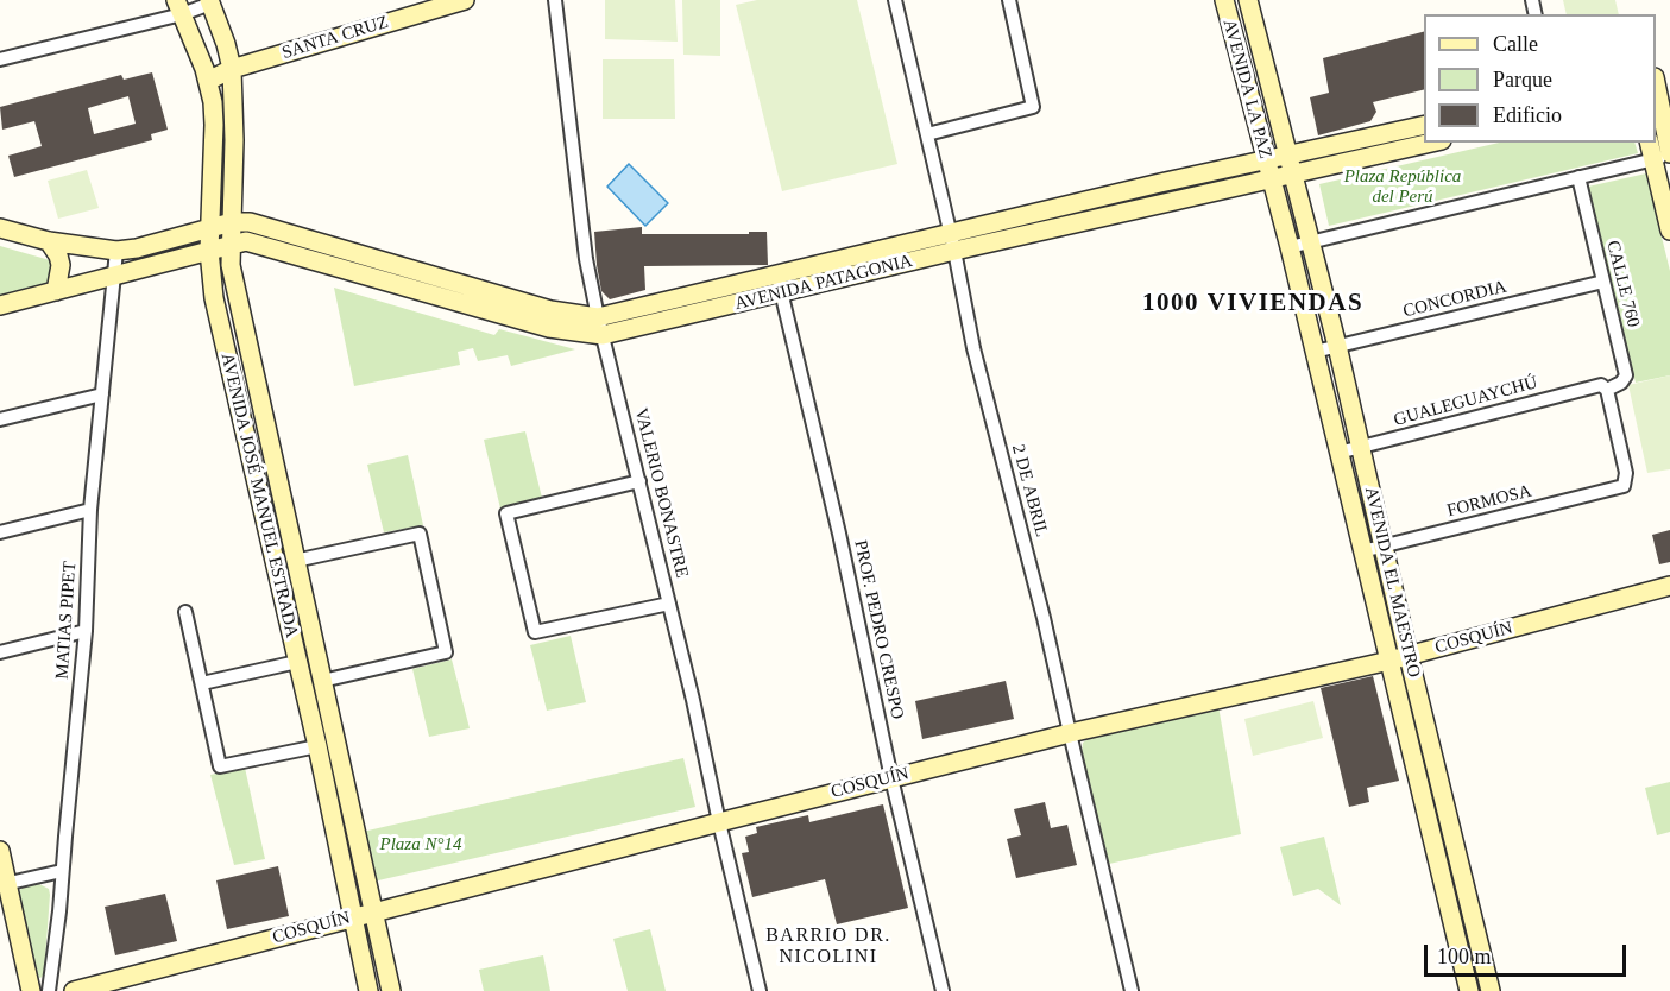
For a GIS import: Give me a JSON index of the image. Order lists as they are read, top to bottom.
{
  "streets": {
    "main road": [
      "SANTA CRUZ",
      "AVENIDA LA PAZ",
      "AVENIDA PATAGONIA",
      "AVENIDA JOSÉ MANUEL ESTRADA",
      "AVENIDA EL MAESTRO",
      "COSQUÍN"
    ],
    "street": [
      "CALLE 760",
      "CONCORDIA",
      "GUALEGUAYCHÚ",
      "2 DE ABRIL",
      "VALERIO BONASTRE",
      "FORMOSA",
      "MATIAS PIPET",
      "PROF. PEDRO CRESPO"
    ]
  },
  "crossings": [
    ["SANTA CRUZ", "AVENIDA JOSÉ MANUEL ESTRADA"],
    ["AVENIDA LA PAZ", "AVENIDA PATAGONIA"],
    ["AVENIDA LA PAZ", "AVENIDA EL MAESTRO"],
    ["AVENIDA PATAGONIA", "2 DE ABRIL"],
    ["AVENIDA PATAGONIA", "VALERIO BONASTRE"],
    ["AVENIDA PATAGONIA", "AVENIDA JOSÉ MANUEL ESTRADA"],
    ["AVENIDA PATAGONIA", "AVENIDA EL MAESTRO"],
    ["AVENIDA PATAGONIA", "MATIAS PIPET"],
    ["AVENIDA PATAGONIA", "PROF. PEDRO CRESPO"],
    ["CALLE 760", "CONCORDIA"],
    ["CALLE 760", "GUALEGUAYCHÚ"],
    ["CALLE 760", "FORMOSA"],
    ["CONCORDIA", "AVENIDA EL MAESTRO"],
    ["GUALEGUAYCHÚ", "FORMOSA"],
    ["GUALEGUAYCHÚ", "AVENIDA EL MAESTRO"],
    ["2 DE ABRIL", "COSQUÍN"],
    ["VALERIO BONASTRE", "COSQUÍN"],
    ["AVENIDA JOSÉ MANUEL ESTRADA", "COSQUÍN"],
    ["FORMOSA", "AVENIDA EL MAESTRO"],
    ["AVENIDA EL MAESTRO", "COSQUÍN"],
    ["PROF. PEDRO CRESPO", "COSQUÍN"]
  ],
  "districts": ["1000 VIVIENDAS", "BARRIO DR. NICOLINI"],
  "parks": ["Plaza República del Perú", "Plaza N°14"],
  "legend": ["Calle", "Parque", "Edificio"],
  "scale_bar": "100 m"
}
